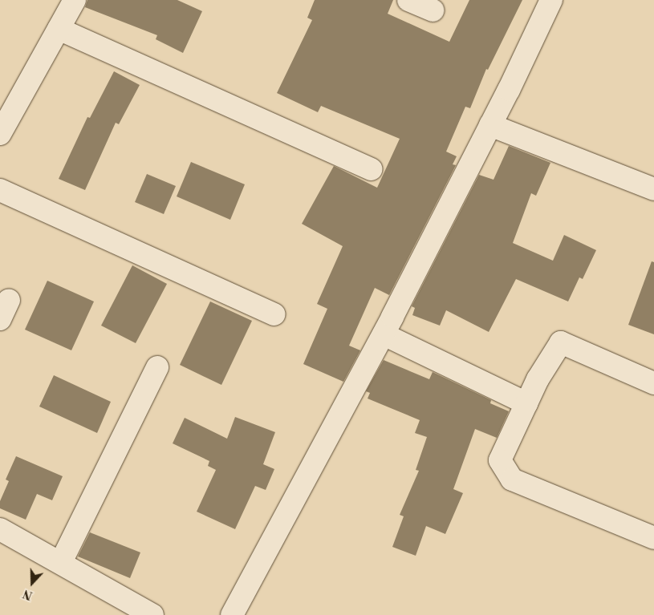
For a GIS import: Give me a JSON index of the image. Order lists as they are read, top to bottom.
{
  "north": "bottom"
}
